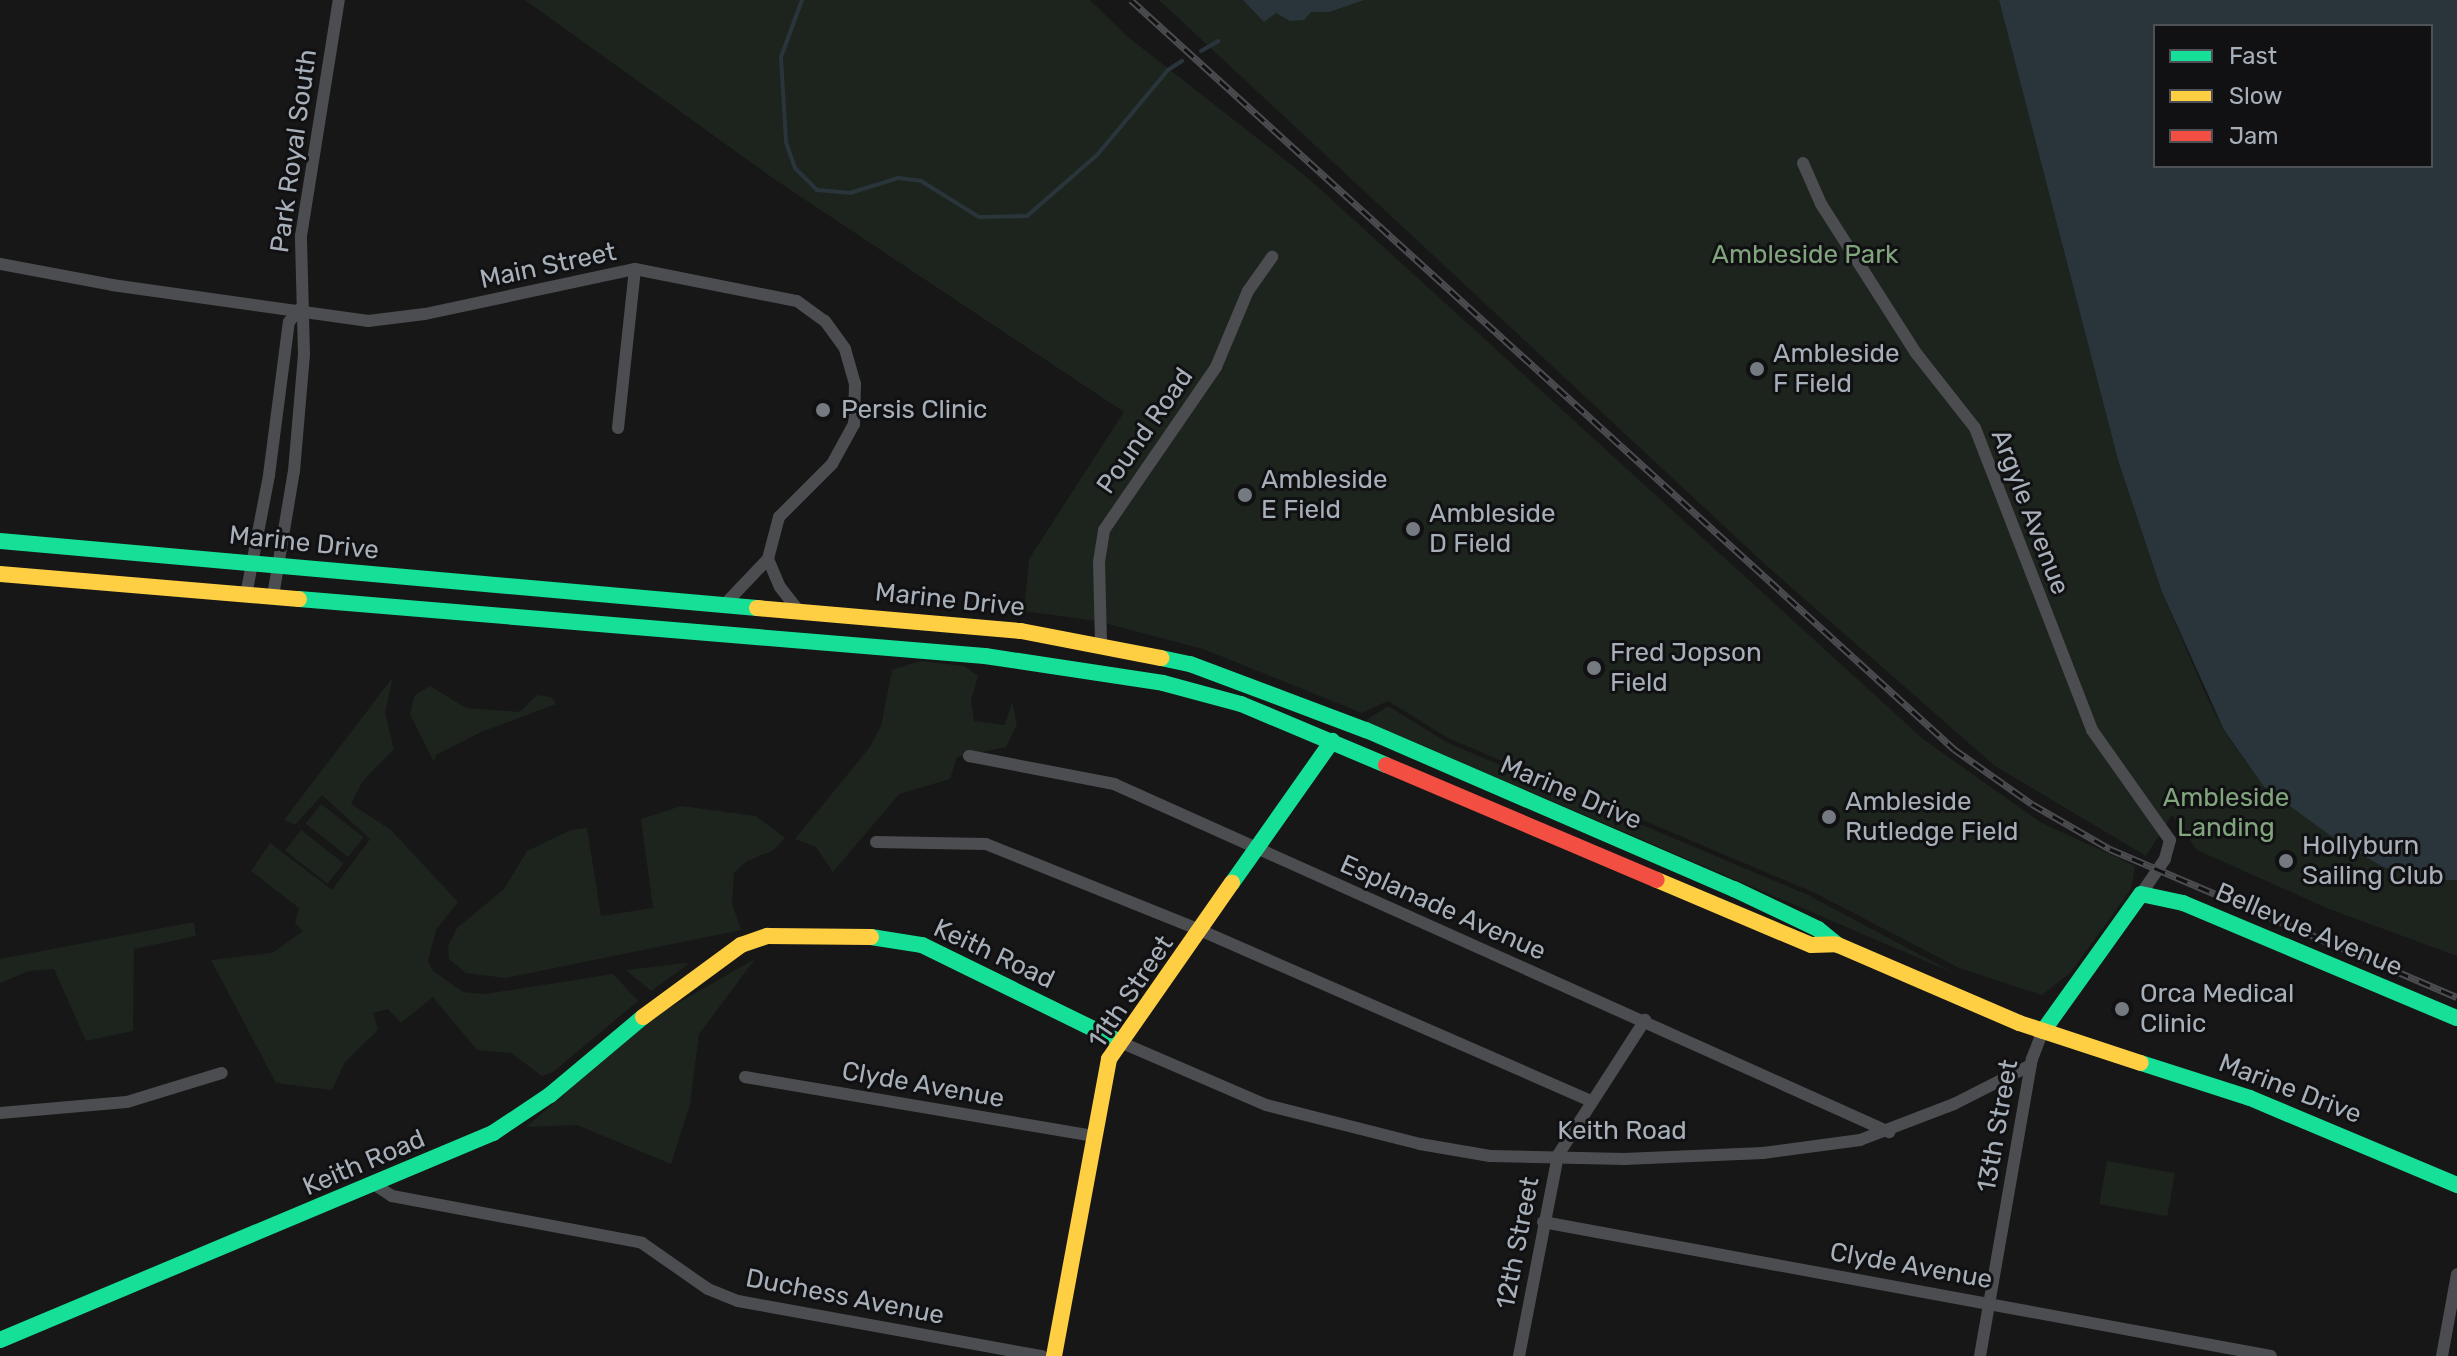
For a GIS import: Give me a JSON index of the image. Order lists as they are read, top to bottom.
{
  "streets": {
    "main road": [
      "Marine Drive",
      "Bellevue Avenue",
      "Keith Road",
      "11th Street",
      "13th Street"
    ],
    "street": [
      "Park Royal South",
      "Main Street",
      "Pound Road",
      "Argyle Avenue",
      "Esplanade Avenue",
      "Clyde Avenue",
      "12th Street",
      "Duchess Avenue"
    ]
  },
  "crossings": [
    ["Park Royal South", "Main Street"],
    ["Park Royal South", "Marine Drive"],
    ["Main Street", "Marine Drive"],
    ["Pound Road", "Marine Drive"],
    ["Argyle Avenue", "13th Street"],
    ["Marine Drive", "11th Street"],
    ["Marine Drive", "13th Street"],
    ["Esplanade Avenue", "Keith Road"],
    ["Esplanade Avenue", "11th Street"],
    ["Esplanade Avenue", "12th Street"],
    ["Bellevue Avenue", "13th Street"],
    ["Keith Road", "11th Street"],
    ["Keith Road", "13th Street"],
    ["Keith Road", "12th Street"],
    ["Keith Road", "Duchess Avenue"],
    ["11th Street", "Clyde Avenue"],
    ["Clyde Avenue", "13th Street"],
    ["Clyde Avenue", "12th Street"]
  ],
  "parks": ["Ambleside Park", "Ambleside Landing"],
  "places": [
    "Ambleside F Field",
    "Persis Clinic",
    "Ambleside E Field",
    "Ambleside D Field",
    "Fred Jopson Field",
    "Ambleside Rutledge Field",
    "Hollyburn Sailing Club",
    "Orca Medical Clinic"
  ],
  "legend": ["Fast", "Slow", "Jam"]
}
